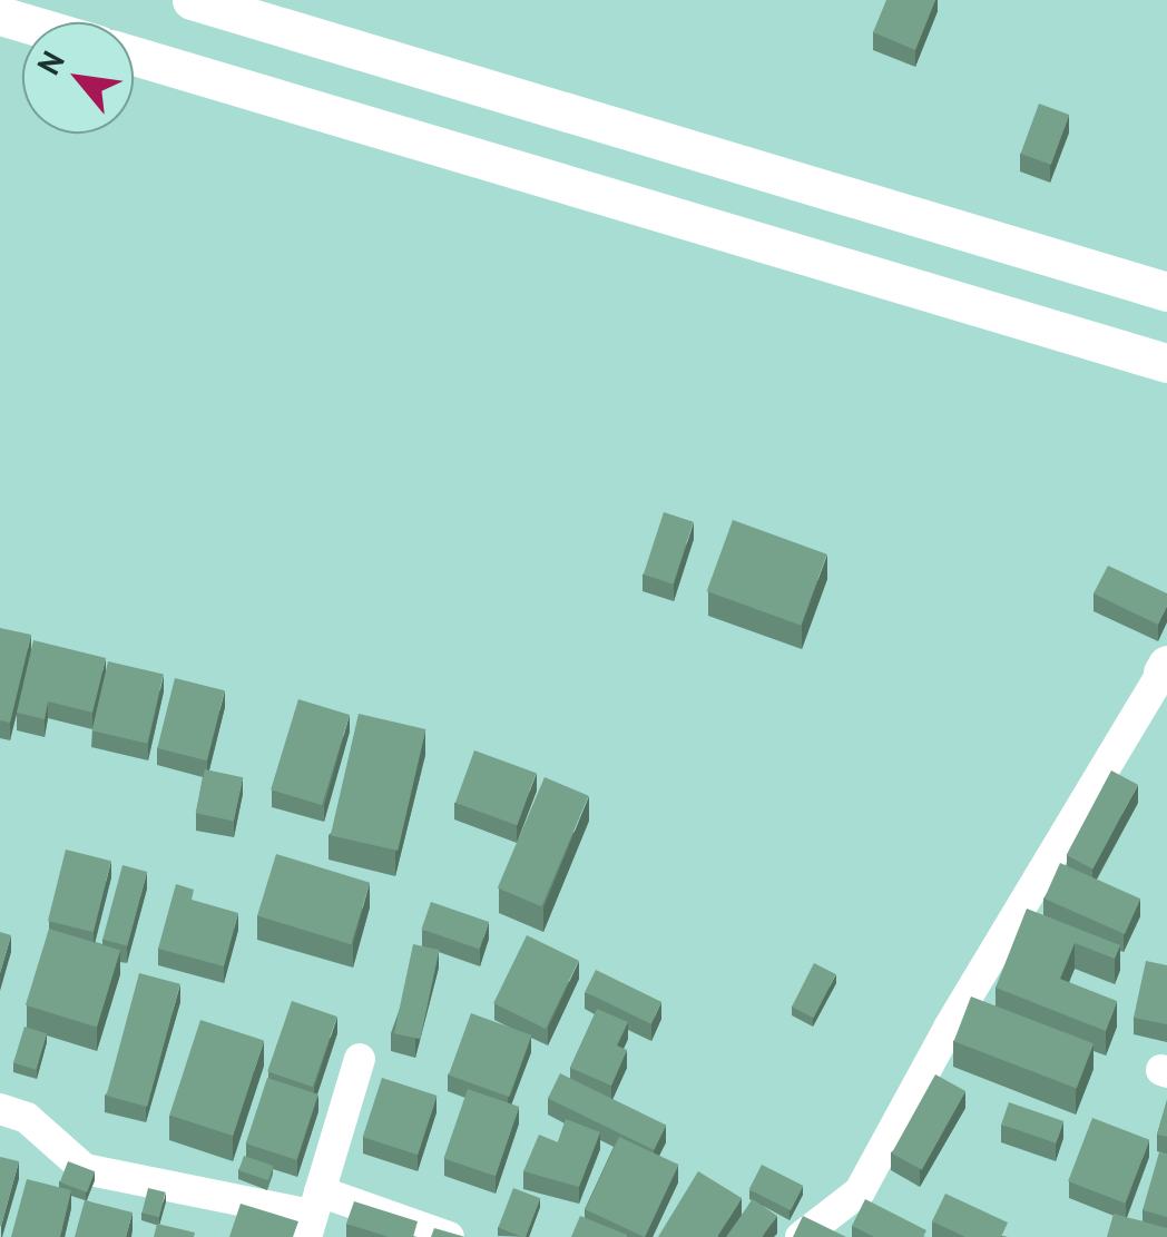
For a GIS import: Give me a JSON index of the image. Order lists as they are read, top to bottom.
{
  "north": "top left"
}
